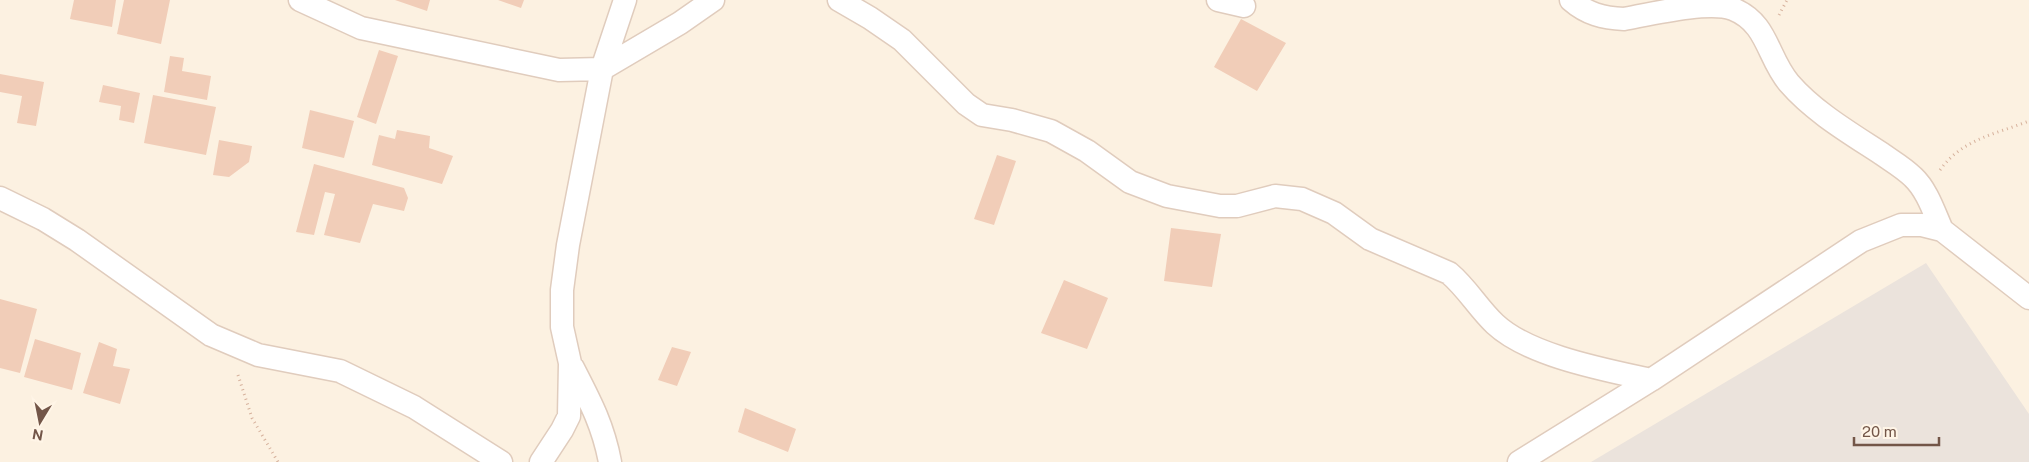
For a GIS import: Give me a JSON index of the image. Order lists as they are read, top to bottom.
{
  "scale_bar": "20 m",
  "north": "bottom"
}
